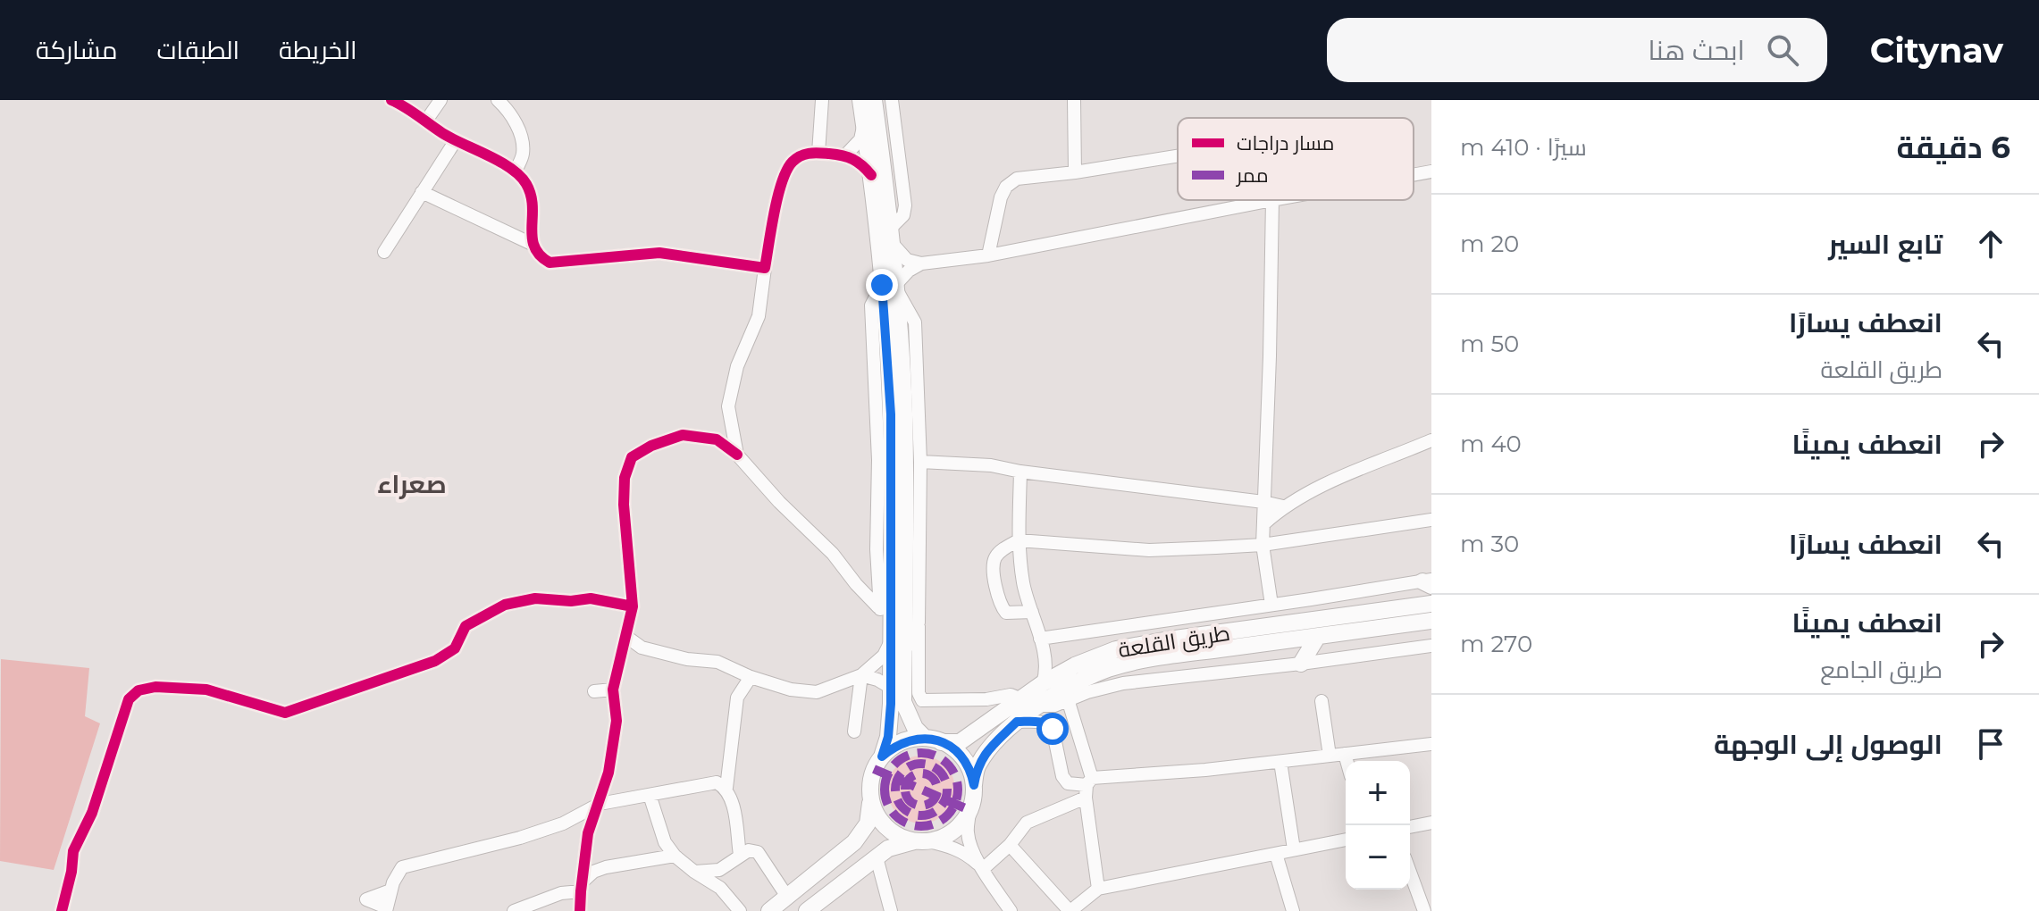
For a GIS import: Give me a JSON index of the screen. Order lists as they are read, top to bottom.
{
  "streets": {
    "main road": ["طريق القلعة"]
  },
  "districts": ["صعراء"],
  "legend": ["مسار دراجات", "ممر"],
  "page": {
    "header": "Citynav",
    "search": "ابحث هنا",
    "nav": ["الخريطة", "الطبقات", "مشاركة"],
    "heading": ["6 دقيقة", "سيرًا · 410 m"],
    "list": [
      ["تابع السير", "20 m"],
      ["انعطف يسارًا", "طريق القلعة", "50 m"],
      ["انعطف يمينًا", "40 m"],
      ["انعطف يسارًا", "30 m"],
      ["انعطف يمينًا", "طريق الجامع", "270 m"],
      "الوصول إلى الوجهة"
    ],
    "map_buttons": ["+", "−"]
  }
}
